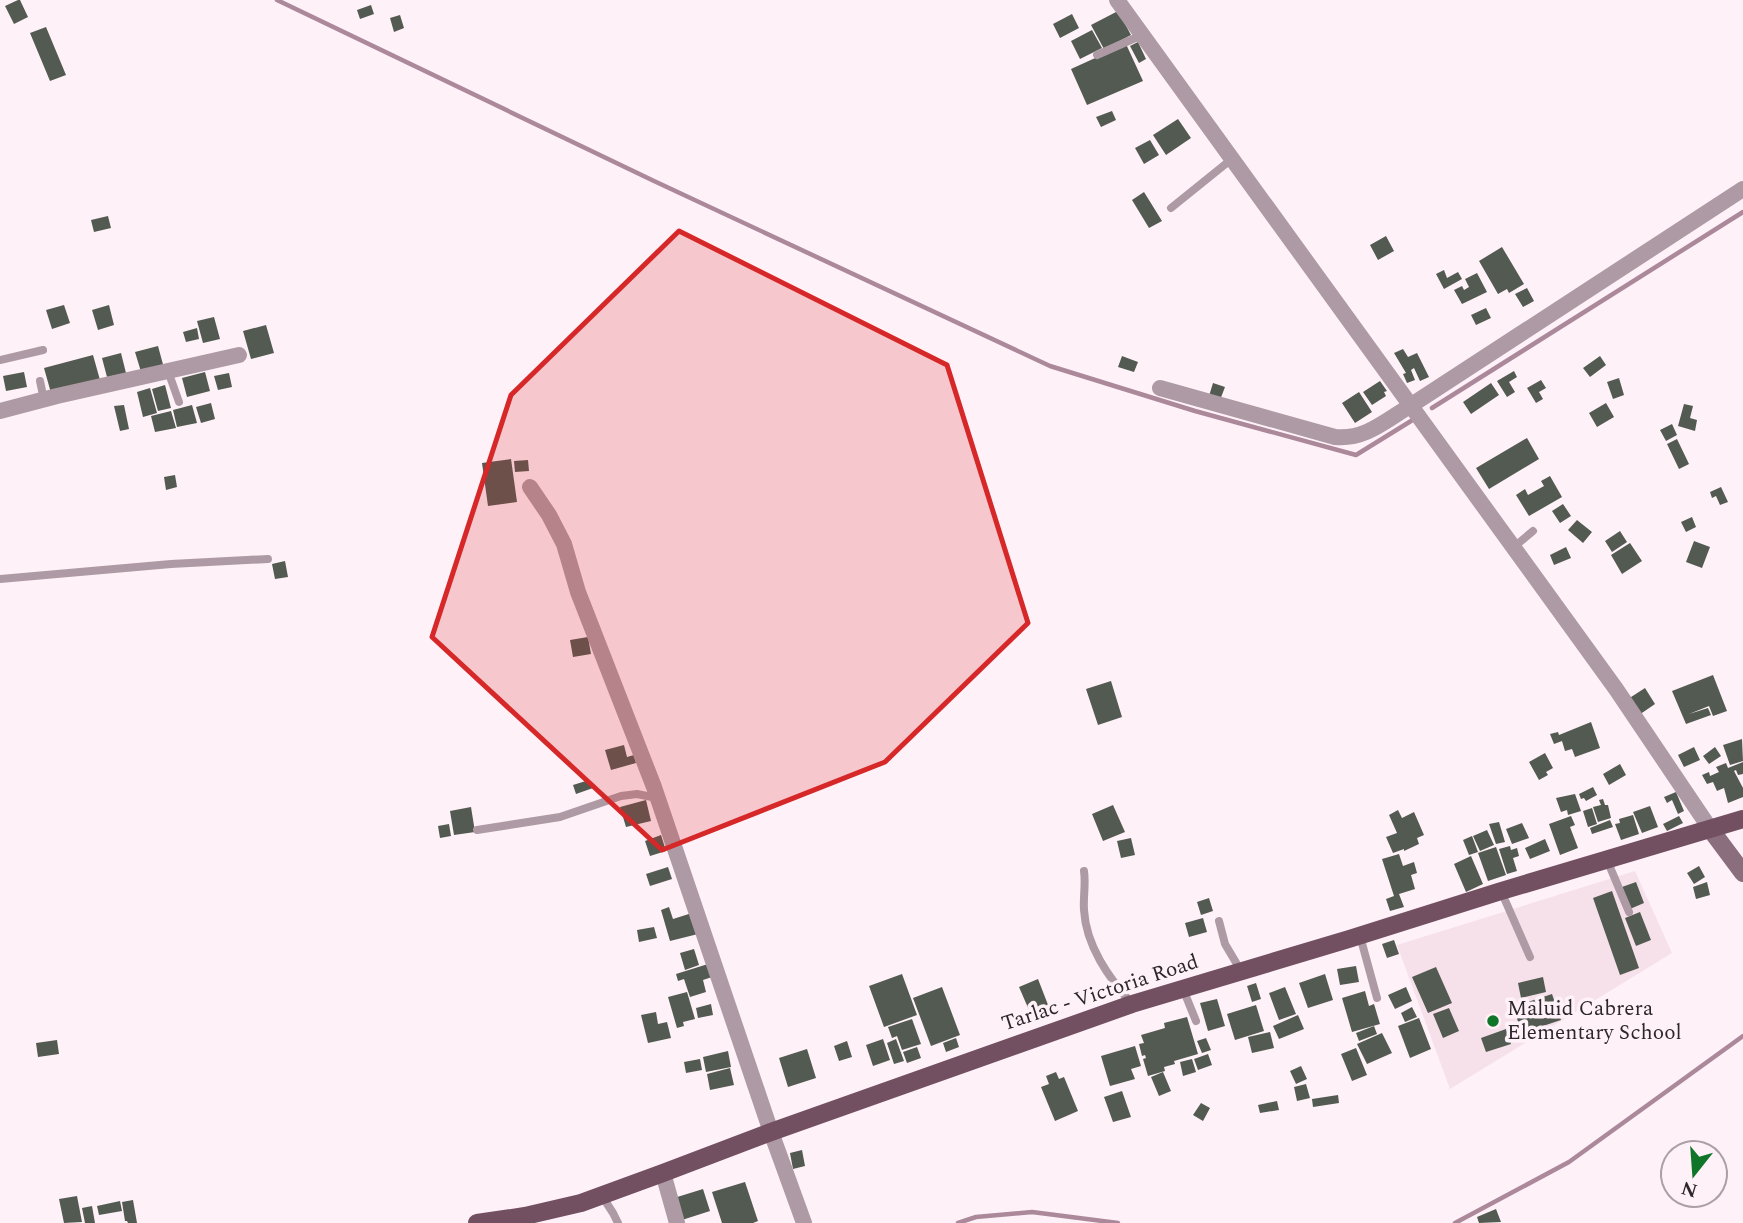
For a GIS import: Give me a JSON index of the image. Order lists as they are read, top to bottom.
{
  "streets": {
    "main road": ["Tarlac - Victoria Road"]
  },
  "places": ["Maluid Cabrera Elementary School"],
  "north": "bottom"
}
